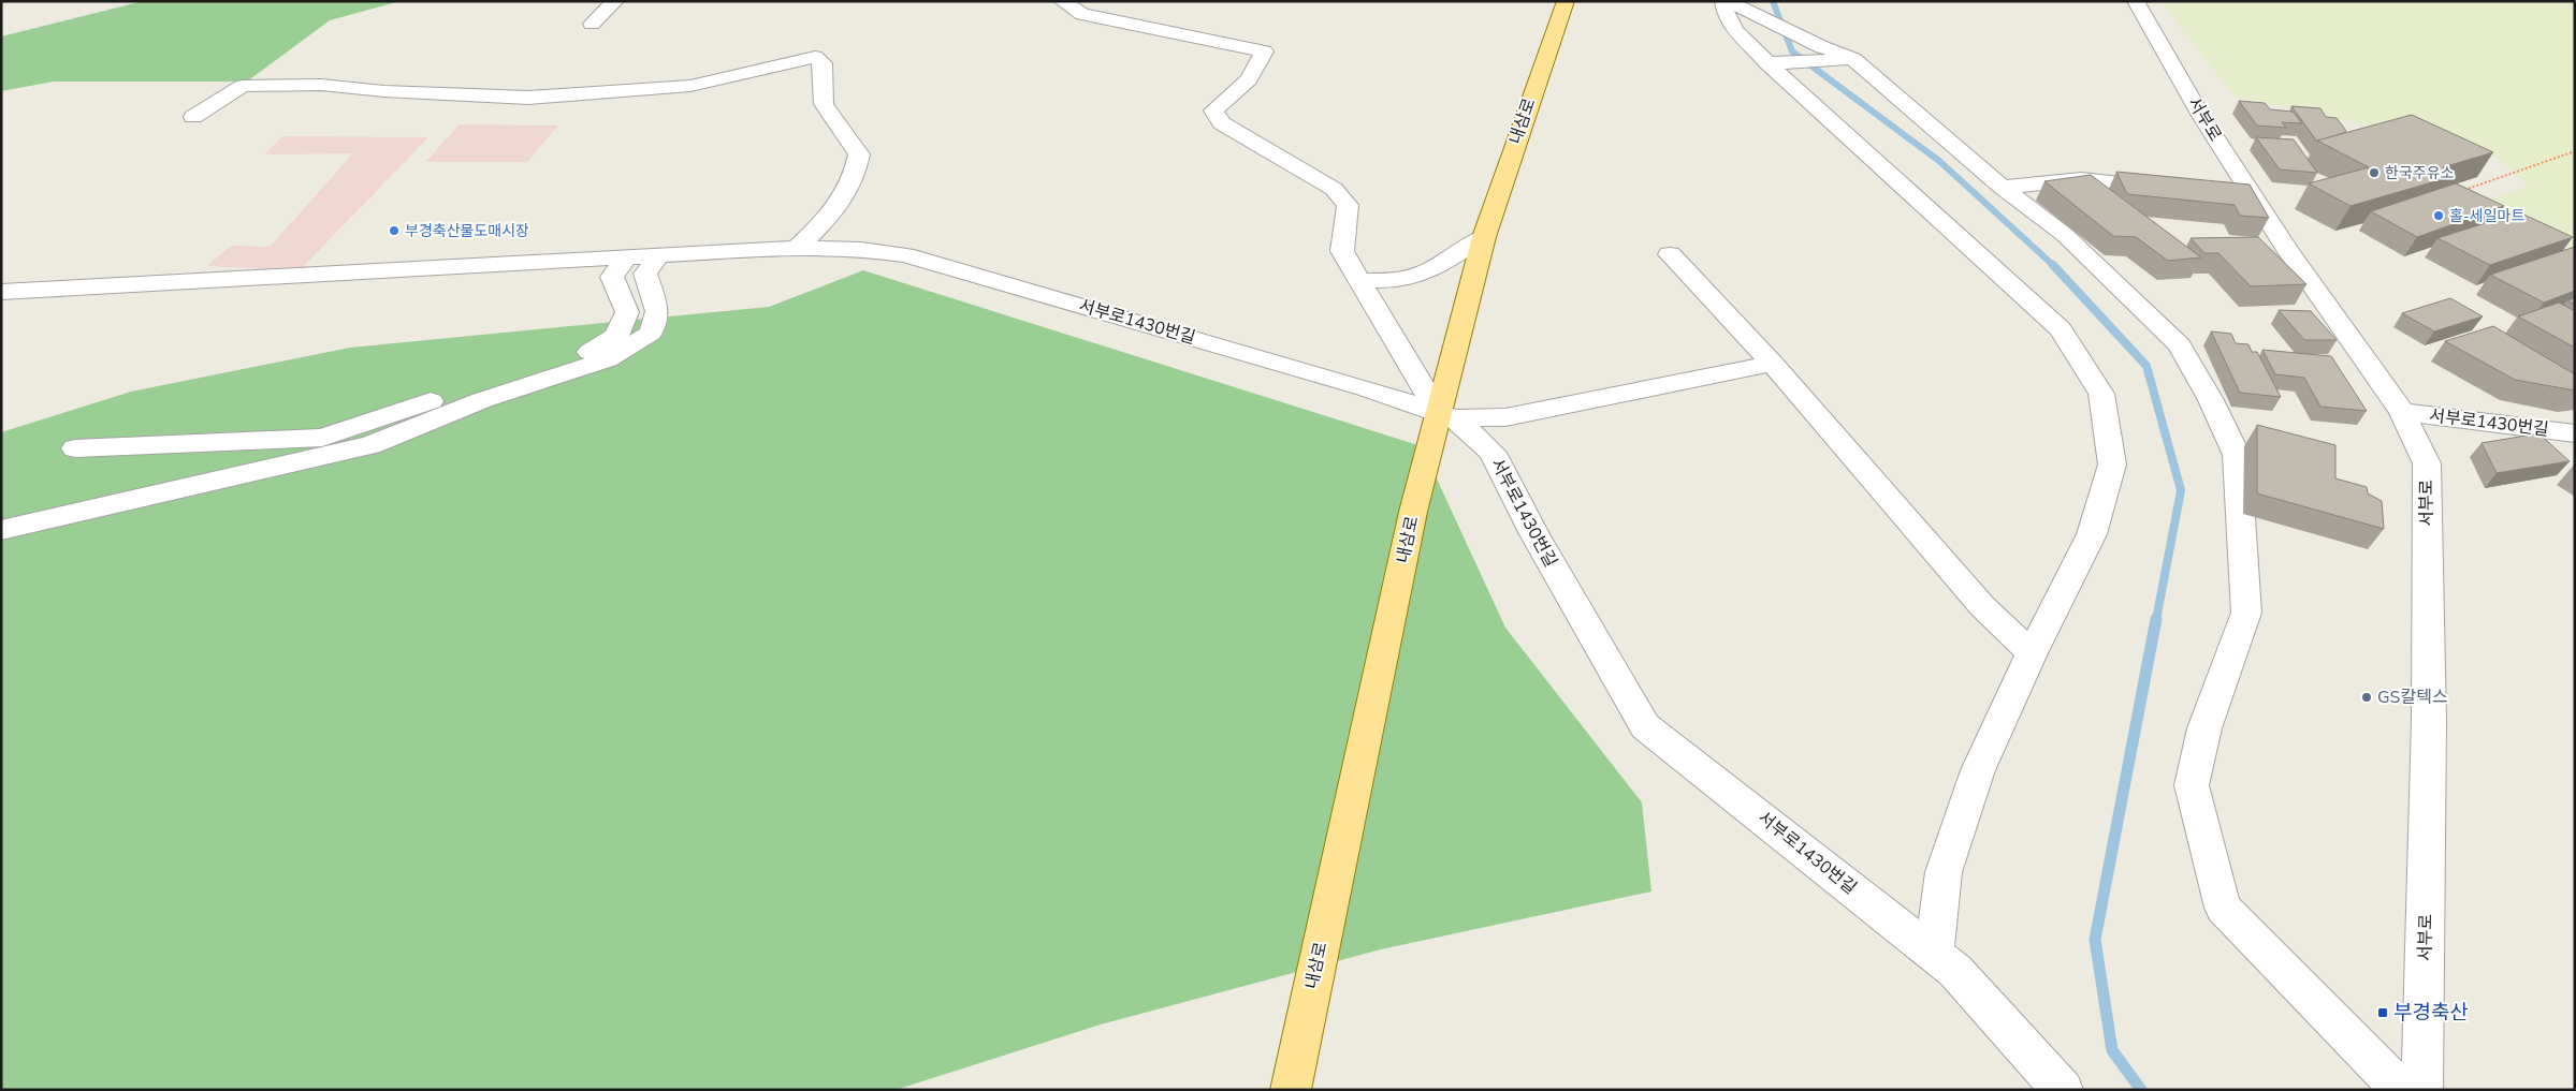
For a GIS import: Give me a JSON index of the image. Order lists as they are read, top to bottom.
{
  "streets": {
    "main road": ["내삼로"],
    "street": ["서부로", "서부로1430번길"]
  },
  "crossings": [
    ["서부로", "서부로1430번길"],
    ["내삼로", "서부로1430번길"]
  ],
  "places": {
    "other": [
      "한국주유소",
      "홀-세일마트",
      "부경축산물도매시장",
      "GS칼텍스"
    ],
    "transit": ["부경축산"]
  }
}
